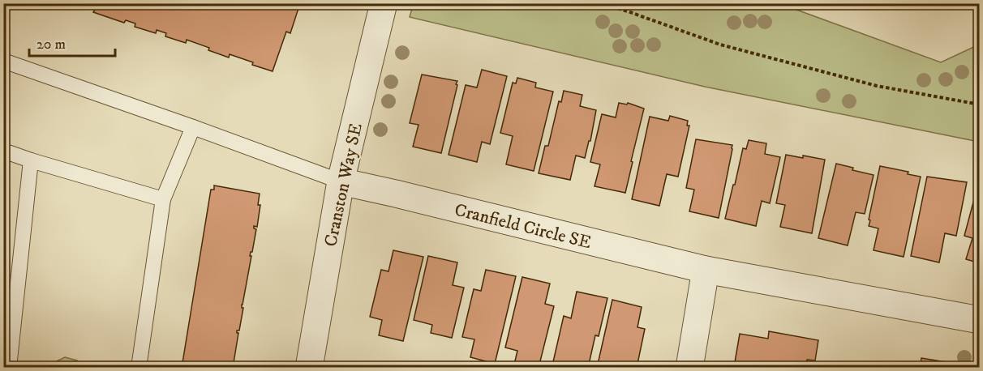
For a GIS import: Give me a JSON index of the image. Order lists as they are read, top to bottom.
{
  "streets": {
    "street": ["Cranston Way SE", "Cranfield Circle SE"]
  },
  "crossings": [
    ["Cranston Way SE", "Cranfield Circle SE"]
  ],
  "scale_bar": "20 m"
}
